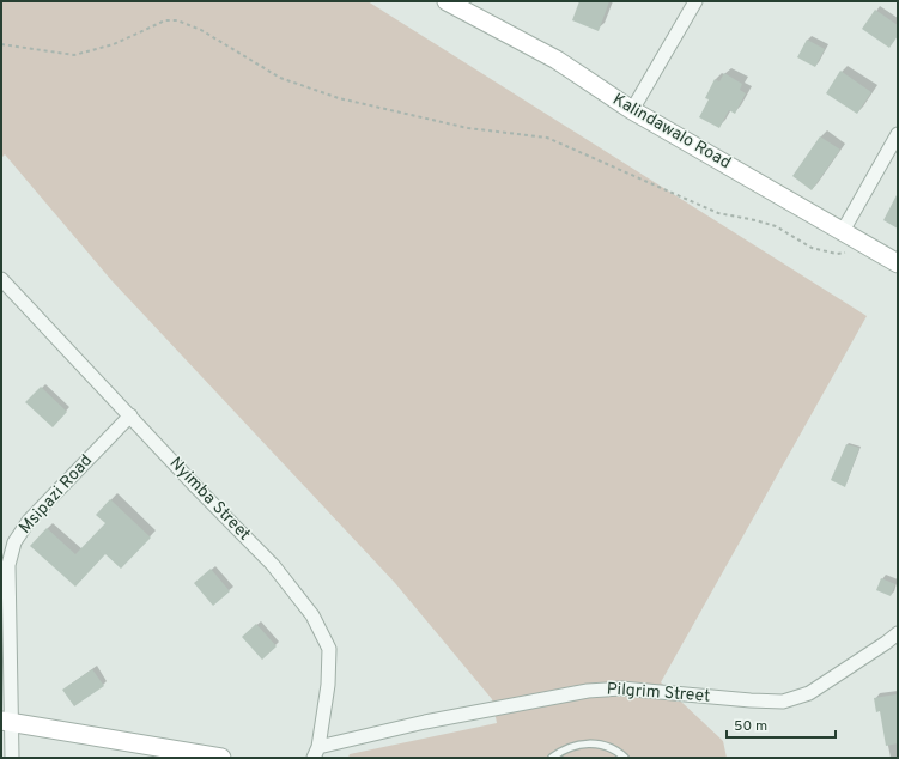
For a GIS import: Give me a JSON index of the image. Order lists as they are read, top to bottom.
{
  "streets": {
    "street": [
      "Kalindawalo Road",
      "Msipazi Road",
      "Nyimba Street",
      "Pilgrim Street"
    ]
  },
  "crossings": [
    ["Msipazi Road", "Nyimba Street"],
    ["Nyimba Street", "Pilgrim Street"]
  ],
  "scale_bar": "50 m"
}
